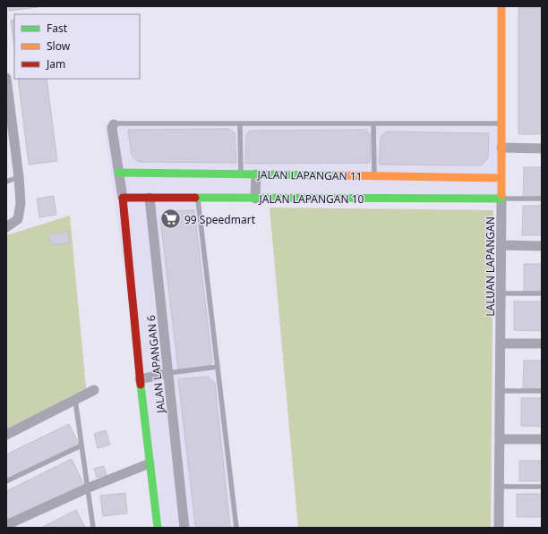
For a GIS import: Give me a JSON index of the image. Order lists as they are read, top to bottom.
{
  "streets": {
    "street": [
      "JALAN LAPANGAN 11",
      "JALAN LAPANGAN 10",
      "LALUAN LAPANGAN",
      "JALAN LAPANGAN 6"
    ]
  },
  "crossings": [
    ["JALAN LAPANGAN 11", "LALUAN LAPANGAN"],
    ["JALAN LAPANGAN 10", "LALUAN LAPANGAN"],
    ["JALAN LAPANGAN 10", "JALAN LAPANGAN 6"]
  ],
  "places": {
    "supermarket": ["99 Speedmart"]
  },
  "legend": ["Fast", "Slow", "Jam"]
}
